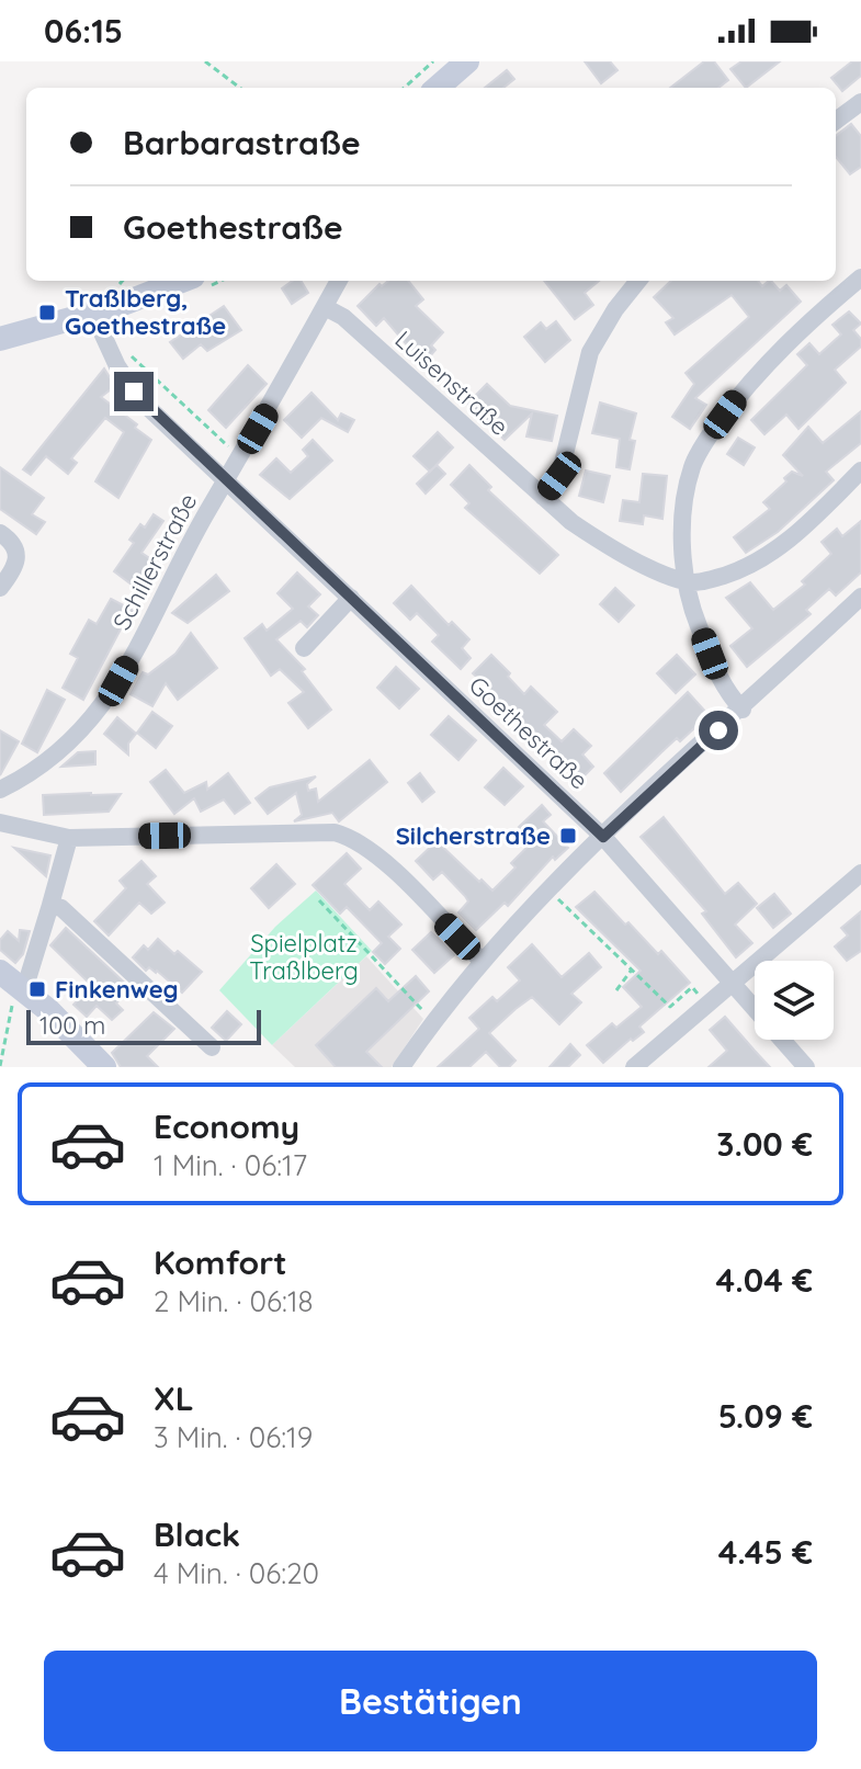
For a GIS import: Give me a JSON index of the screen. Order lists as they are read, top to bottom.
{
  "streets": {
    "street": ["Luisenstraße", "Schillerstraße", "Goethestraße"]
  },
  "crossings": [
    ["Luisenstraße", "Schillerstraße"],
    ["Schillerstraße", "Goethestraße"]
  ],
  "parks": ["Spielplatz Traßlberg"],
  "places": {
    "transit": ["Traßlberg, Goethestraße", "Silcherstraße", "Finkenweg"]
  },
  "scale_bar": "100 m",
  "page": {
    "status": "06:15",
    "banner": ["Barbarastraße", "Goethestraße"],
    "scale": "100 m",
    "list": [
      {
        "name": "Economy",
        "note": "1 Min. · 06:17",
        "value": "3.00 €"
      },
      {
        "name": "Komfort",
        "note": "2 Min. · 06:18",
        "value": "4.04 €"
      },
      {
        "name": "XL",
        "note": "3 Min. · 06:19",
        "value": "5.09 €"
      },
      {
        "name": "Black",
        "note": "4 Min. · 06:20",
        "value": "4.45 €"
      }
    ],
    "buttons": "Bestätigen"
  }
}
